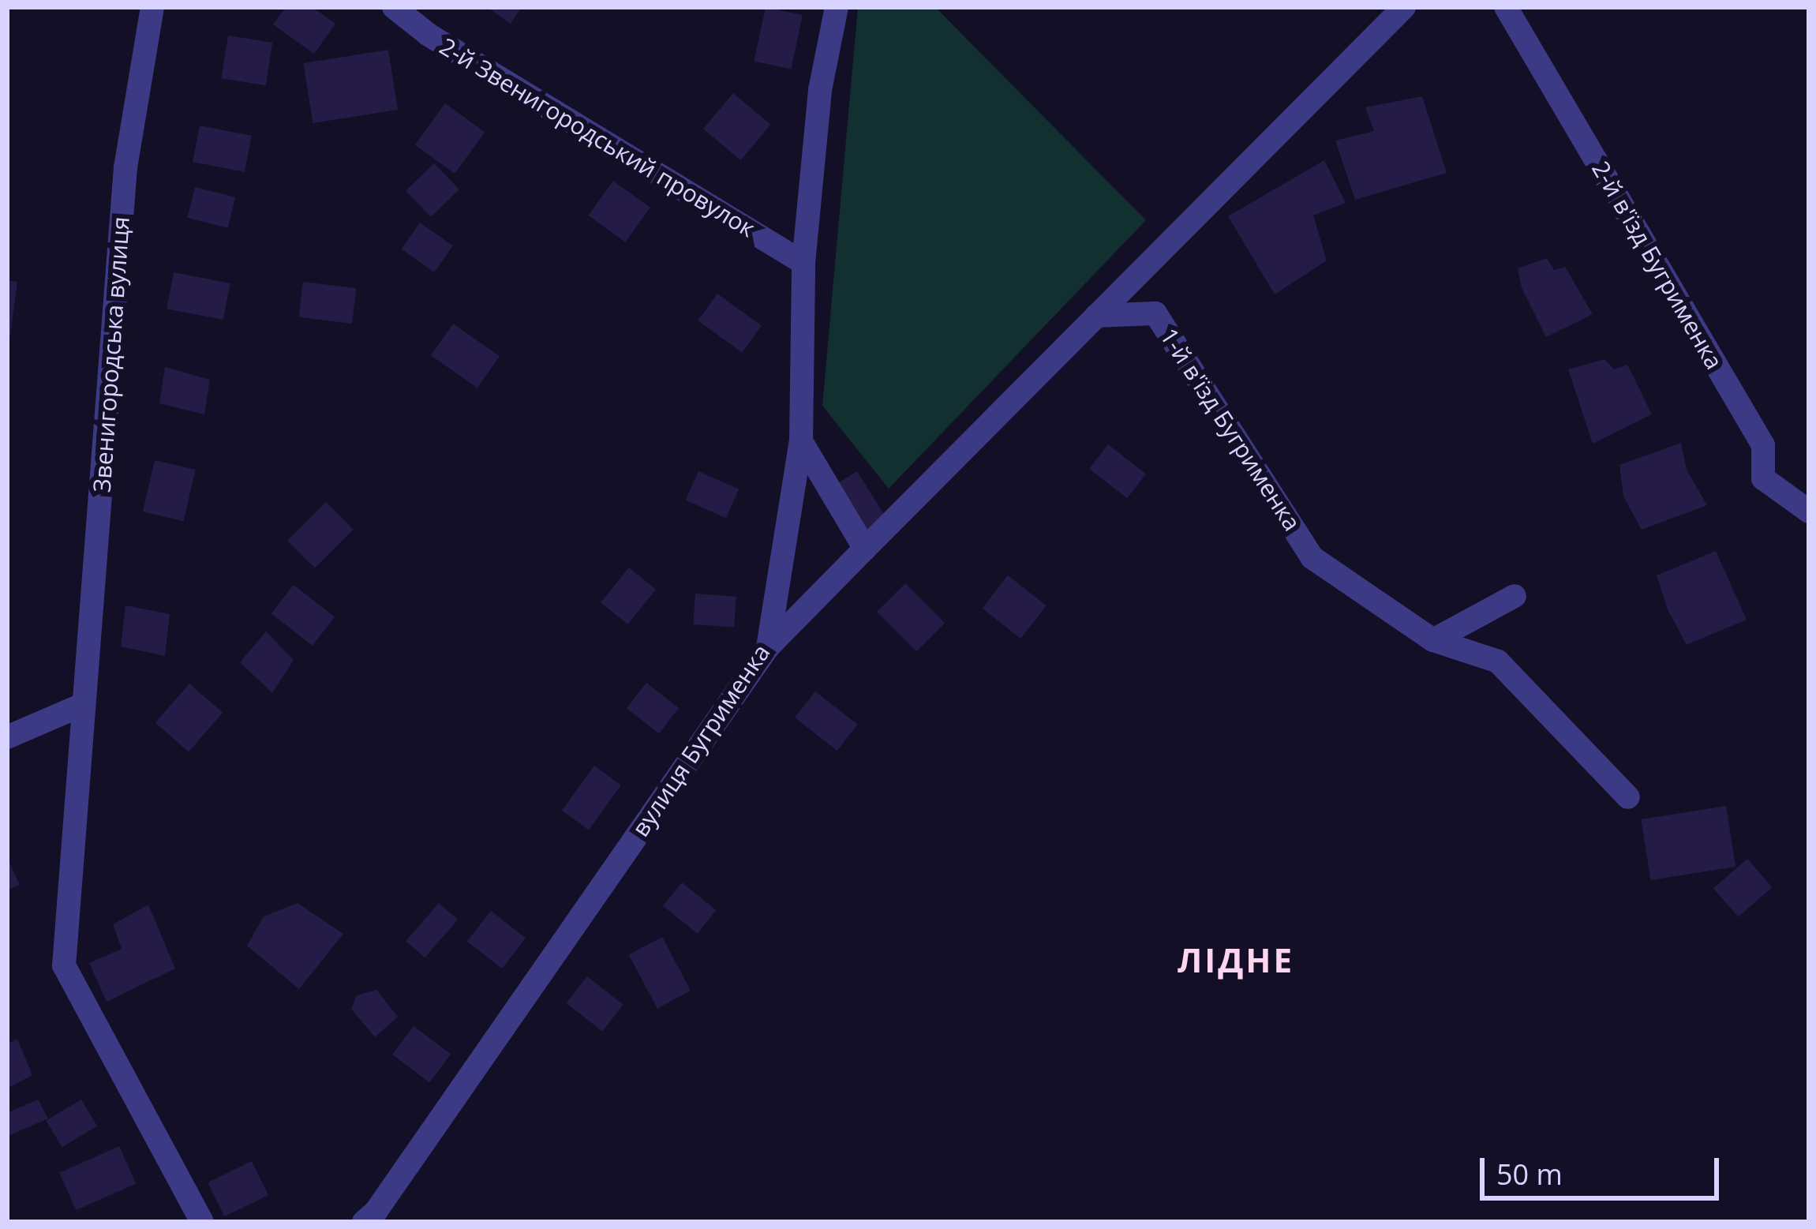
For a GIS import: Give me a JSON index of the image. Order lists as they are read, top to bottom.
{
  "streets": {
    "street": [
      "2-й Звенигородський провулок",
      "2-й в'їзд Бугрименка",
      "Звенигородська вулиця",
      "1-й в'їзд Бугрименка",
      "вулиця Бугрименка"
    ]
  },
  "crossings": [
    ["2-й Звенигородський провулок", "вулиця Бугрименка"]
  ],
  "districts": ["ЛІДНЕ"],
  "scale_bar": "50 m"
}
